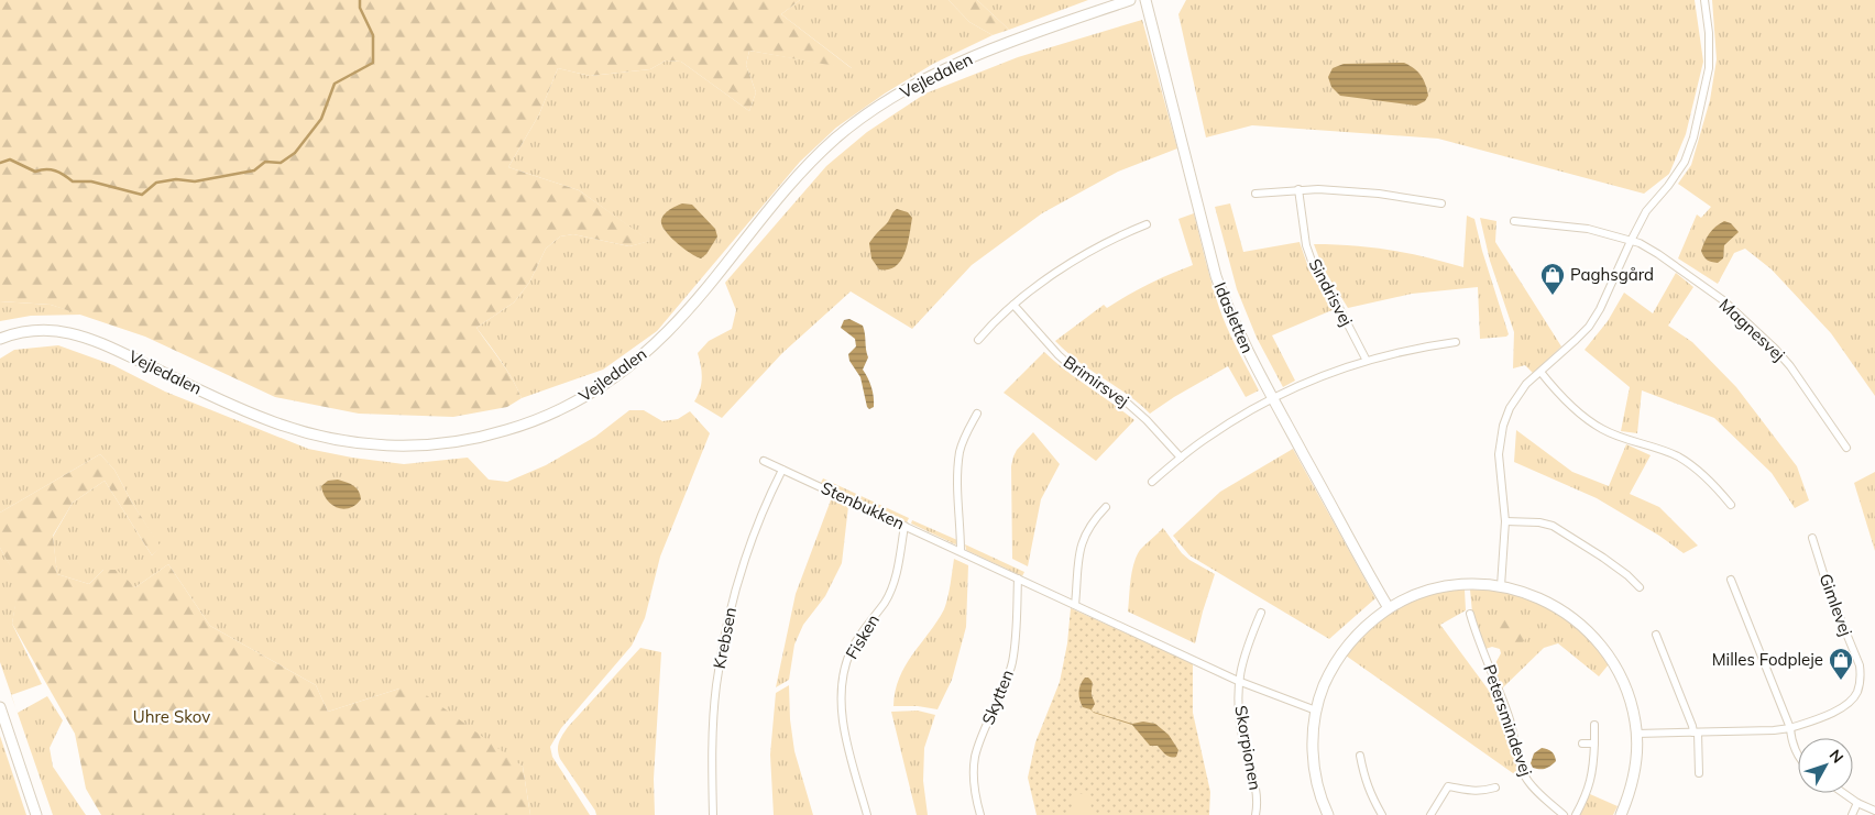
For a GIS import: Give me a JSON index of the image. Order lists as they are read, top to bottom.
{
  "streets": {
    "street": [
      "Vejledalen",
      "Sindrisvej",
      "Idasletten",
      "Magnesvej",
      "Brimirsvej",
      "Stenbukken",
      "Gimlevej",
      "Fisken",
      "Krebsen",
      "Skytten",
      "Petersmindevej",
      "Skorpionen"
    ]
  },
  "crossings": [
    ["Stenbukken", "Fisken"],
    ["Stenbukken", "Krebsen"],
    ["Stenbukken", "Skytten"],
    ["Stenbukken", "Skorpionen"]
  ],
  "parks": ["Uhre Skov"],
  "places": {
    "shop": ["Paghsgård", "Milles Fodpleje"]
  },
  "north": "top right"
}
